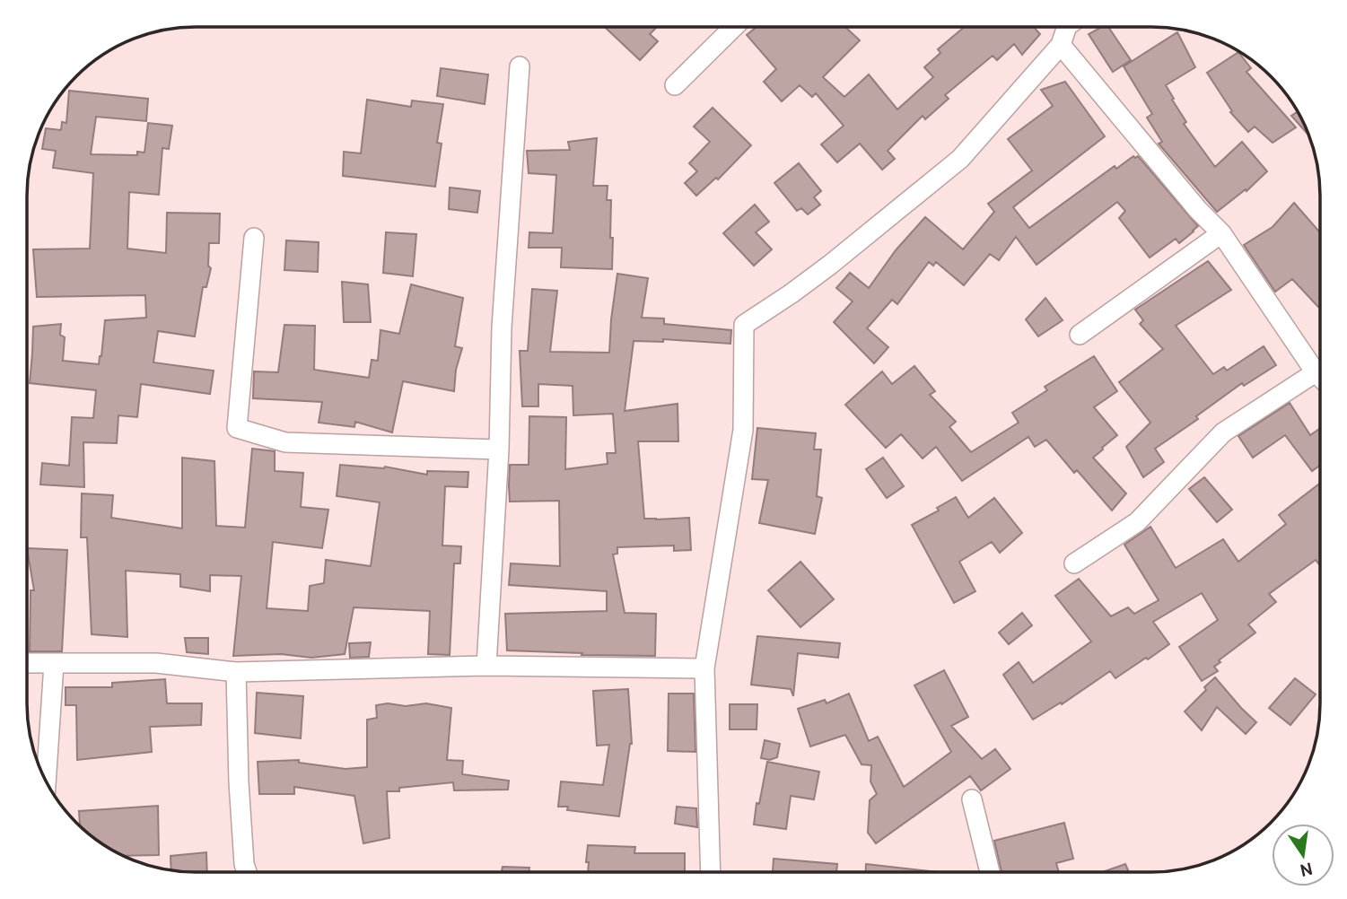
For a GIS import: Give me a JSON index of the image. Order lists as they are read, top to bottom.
{
  "north": "bottom"
}
